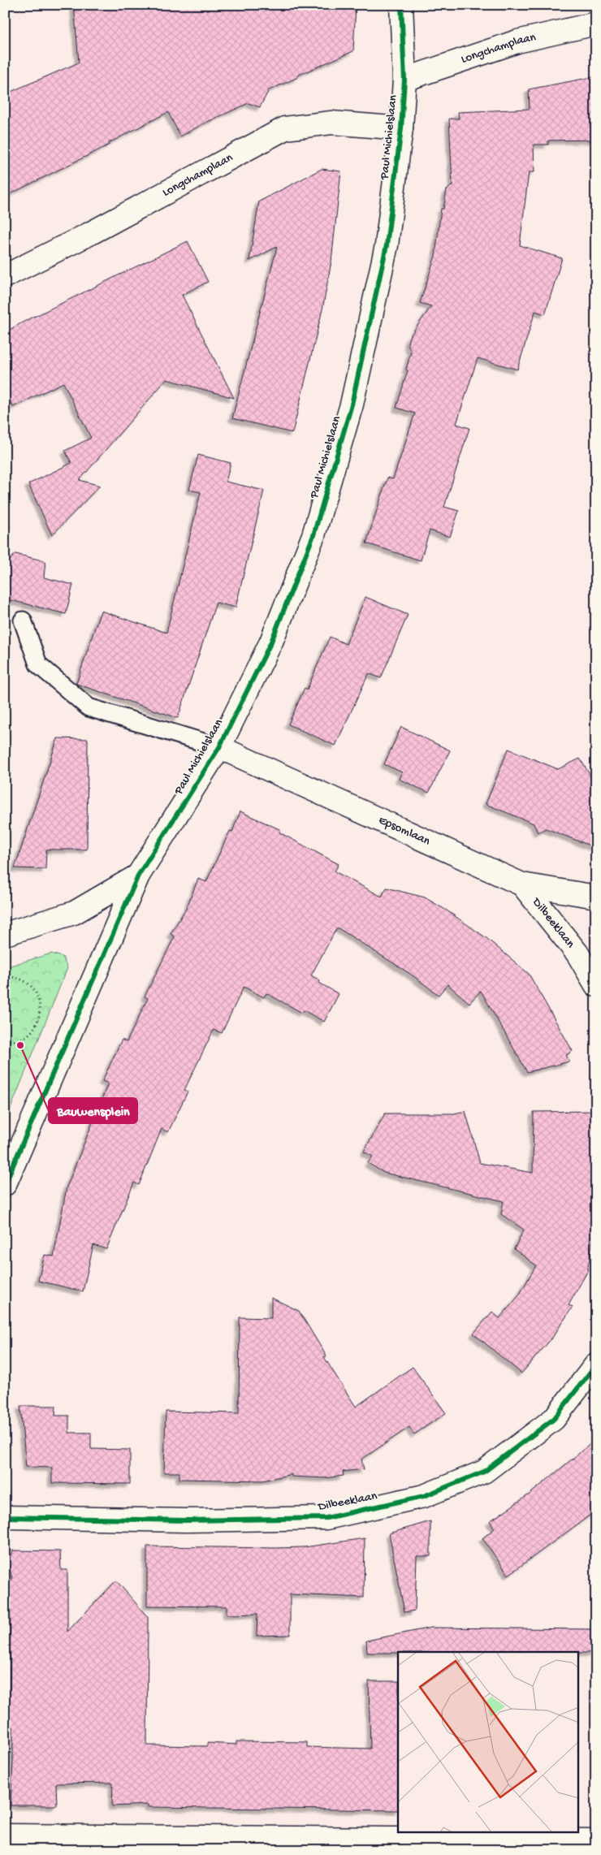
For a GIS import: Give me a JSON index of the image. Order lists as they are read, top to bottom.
{
  "streets": {
    "street": [
      "Longchamplaan",
      "Paul Michielslaan",
      "Epsomlaan",
      "Dilbeeklaan"
    ]
  },
  "crossings": [
    ["Longchamplaan", "Paul Michielslaan"],
    ["Paul Michielslaan", "Epsomlaan"],
    ["Epsomlaan", "Dilbeeklaan"]
  ],
  "places": ["Bauwensplein"]
}
